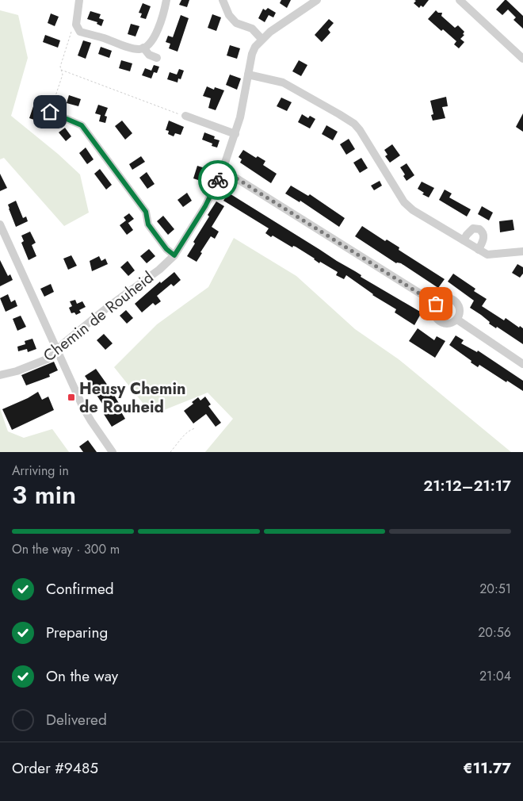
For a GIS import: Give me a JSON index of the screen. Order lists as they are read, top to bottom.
{
  "streets": {
    "street": ["Chemin de Rouheid"]
  },
  "places": {
    "transit": ["Heusy Chemin de Rouheid"]
  },
  "page": {
    "heading": ["3 min", "Arriving in", "21:12–21:17"],
    "panel": ["Order #9485", "€11.77"],
    "bar": "On the way · 300 m",
    "list": [
      ["Confirmed", "20:51"],
      ["Preparing", "20:56"],
      ["On the way", "21:04"],
      "Delivered"
    ]
  }
}
